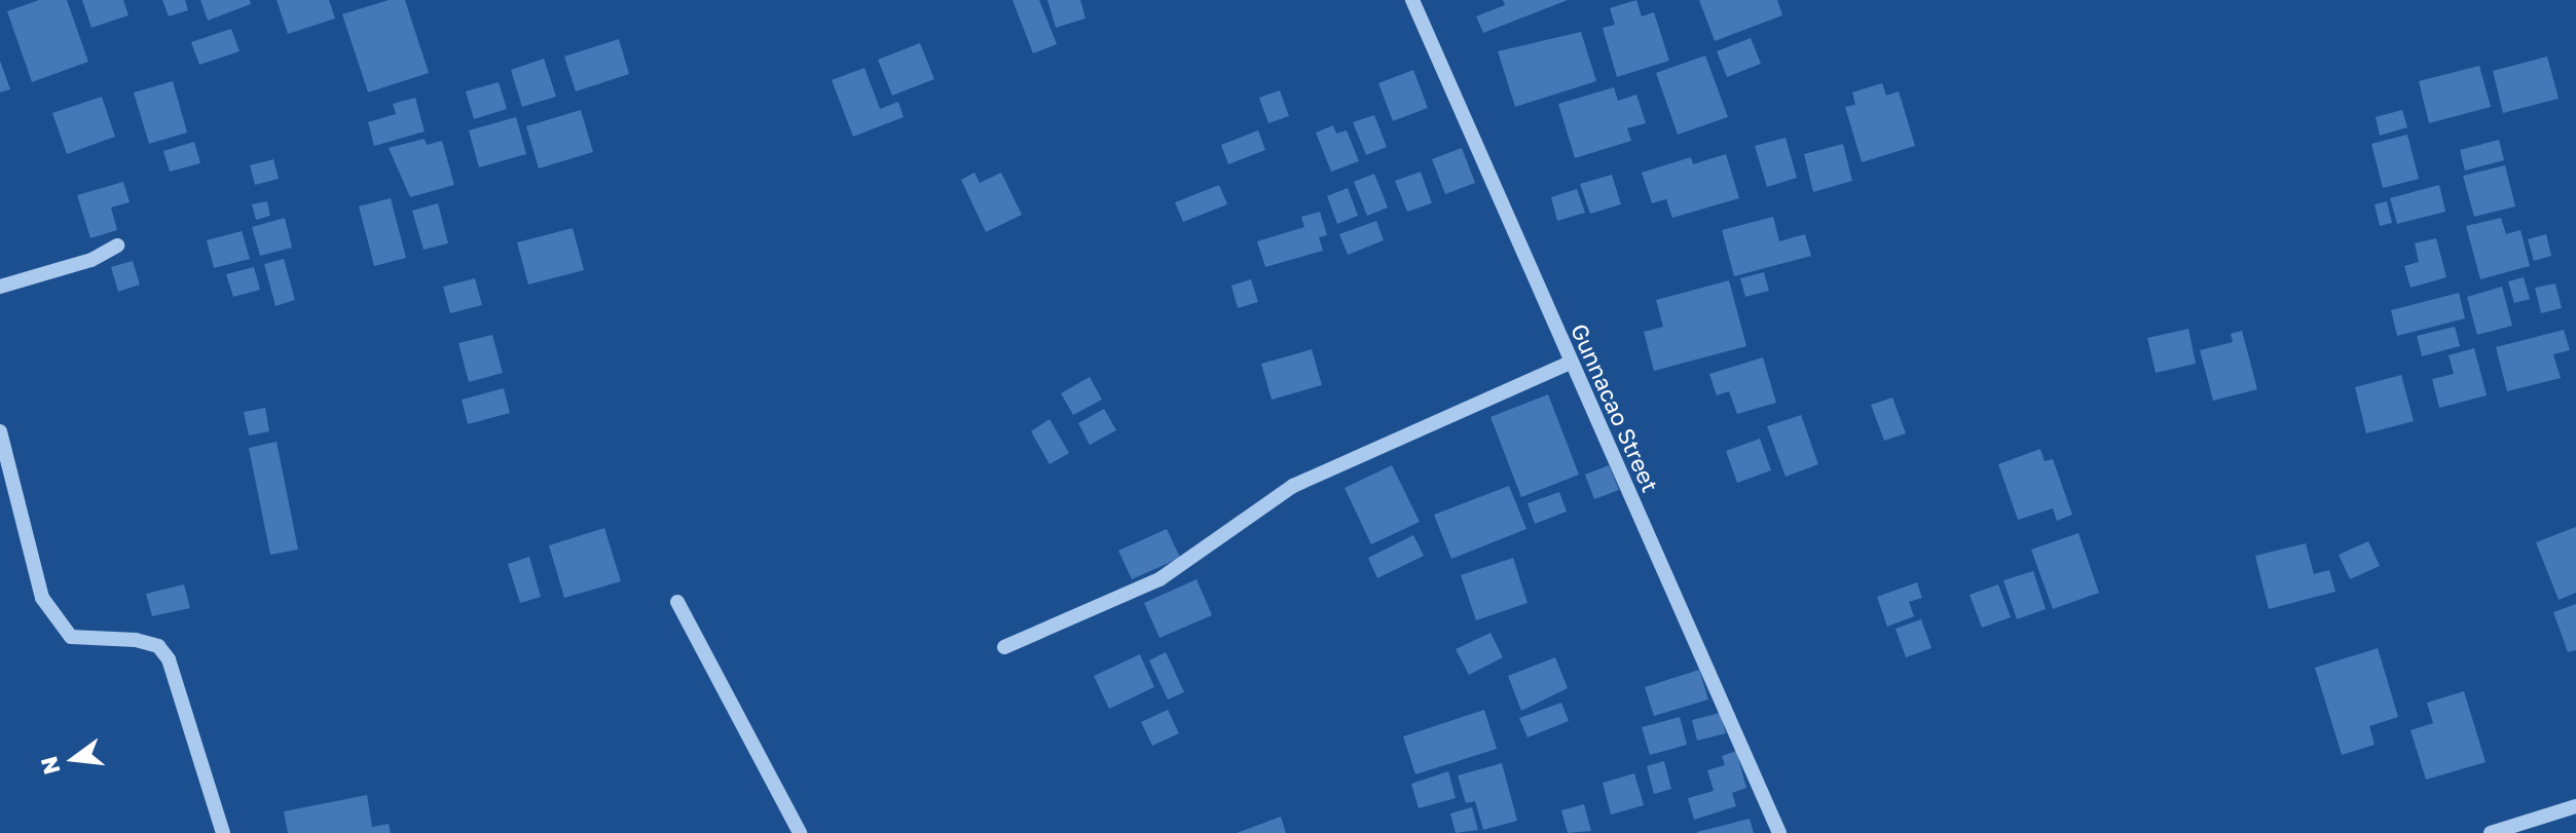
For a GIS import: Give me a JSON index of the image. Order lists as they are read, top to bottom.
{
  "streets": {
    "street": ["Gunnacao Street"]
  },
  "north": "left"
}
